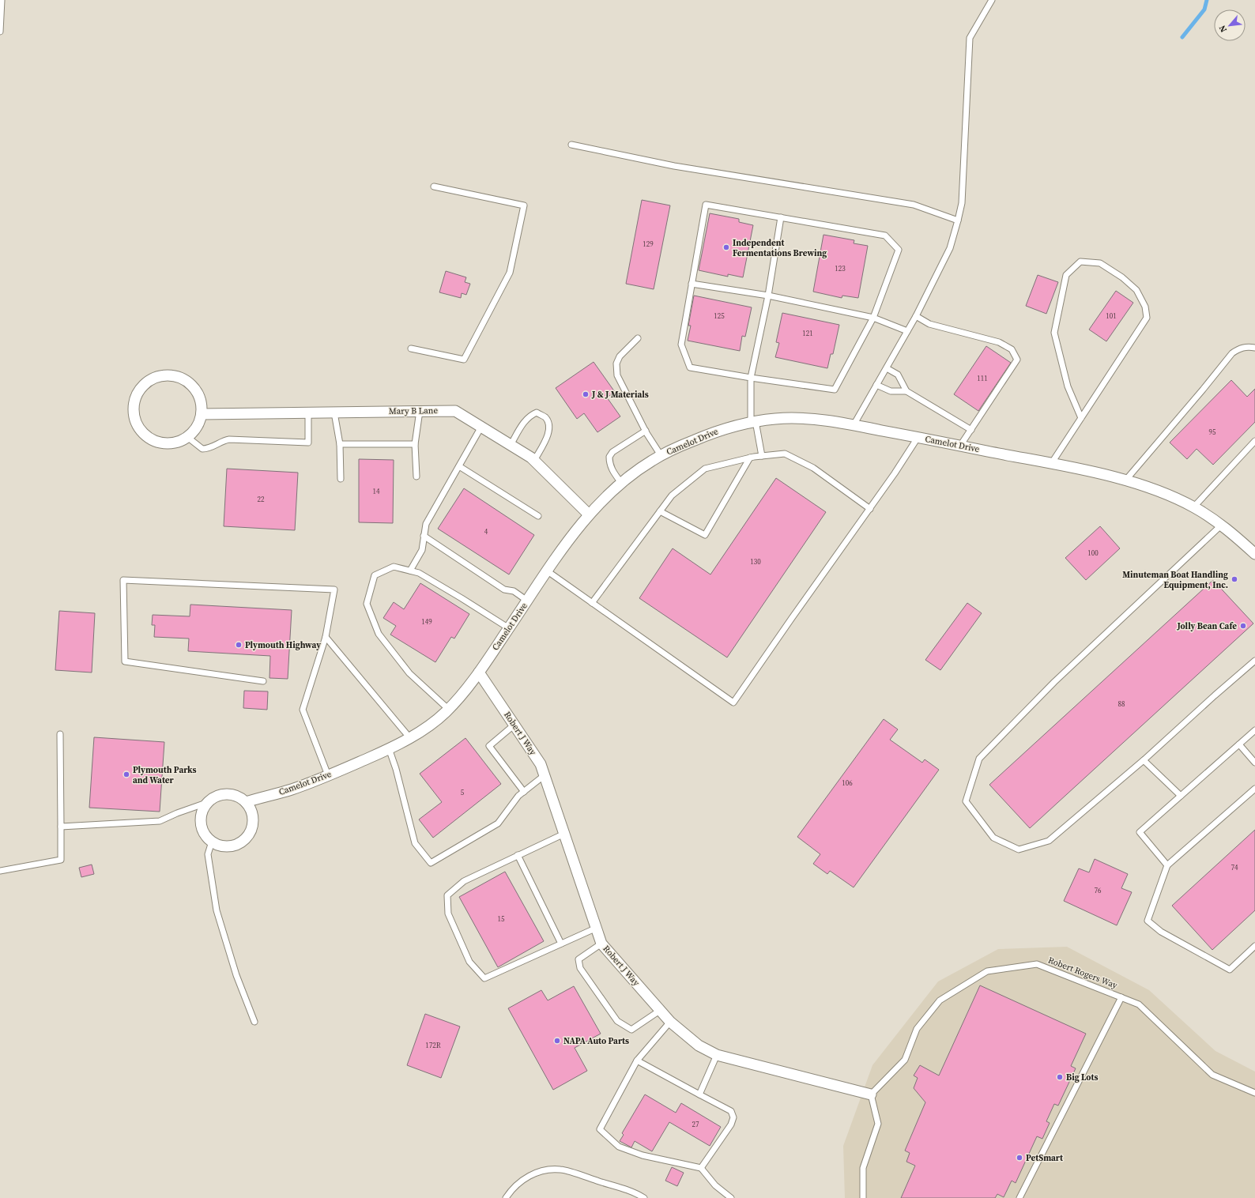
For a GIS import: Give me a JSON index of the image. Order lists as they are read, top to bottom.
{
  "streets": {
    "street": ["Mary B Lane", "Camelot Drive", "Robert J Way"],
    "lane": ["Robert Rogers Way"]
  },
  "crossings": [
    ["Mary B Lane", "Camelot Drive"],
    ["Camelot Drive", "Robert J Way"],
    ["Robert J Way", "Robert Rogers Way"]
  ],
  "places": [
    "Independent Fermentations Brewing",
    "J & J Materials",
    "Minuteman Boat Handling Equipment, Inc.",
    "Jolly Bean Cafe",
    "Plymouth Highway",
    "Plymouth Parks and Water",
    "NAPA Auto Parts",
    "Big Lots",
    "PetSmart"
  ],
  "house_numbers": [
    "129",
    "123",
    "125",
    "101",
    "121",
    "111",
    "95",
    "14",
    "22",
    "4",
    "100",
    "130",
    "149",
    "88",
    "106",
    "5",
    "74",
    "76",
    "15",
    "172R",
    "27"
  ],
  "north": "bottom left"
}
